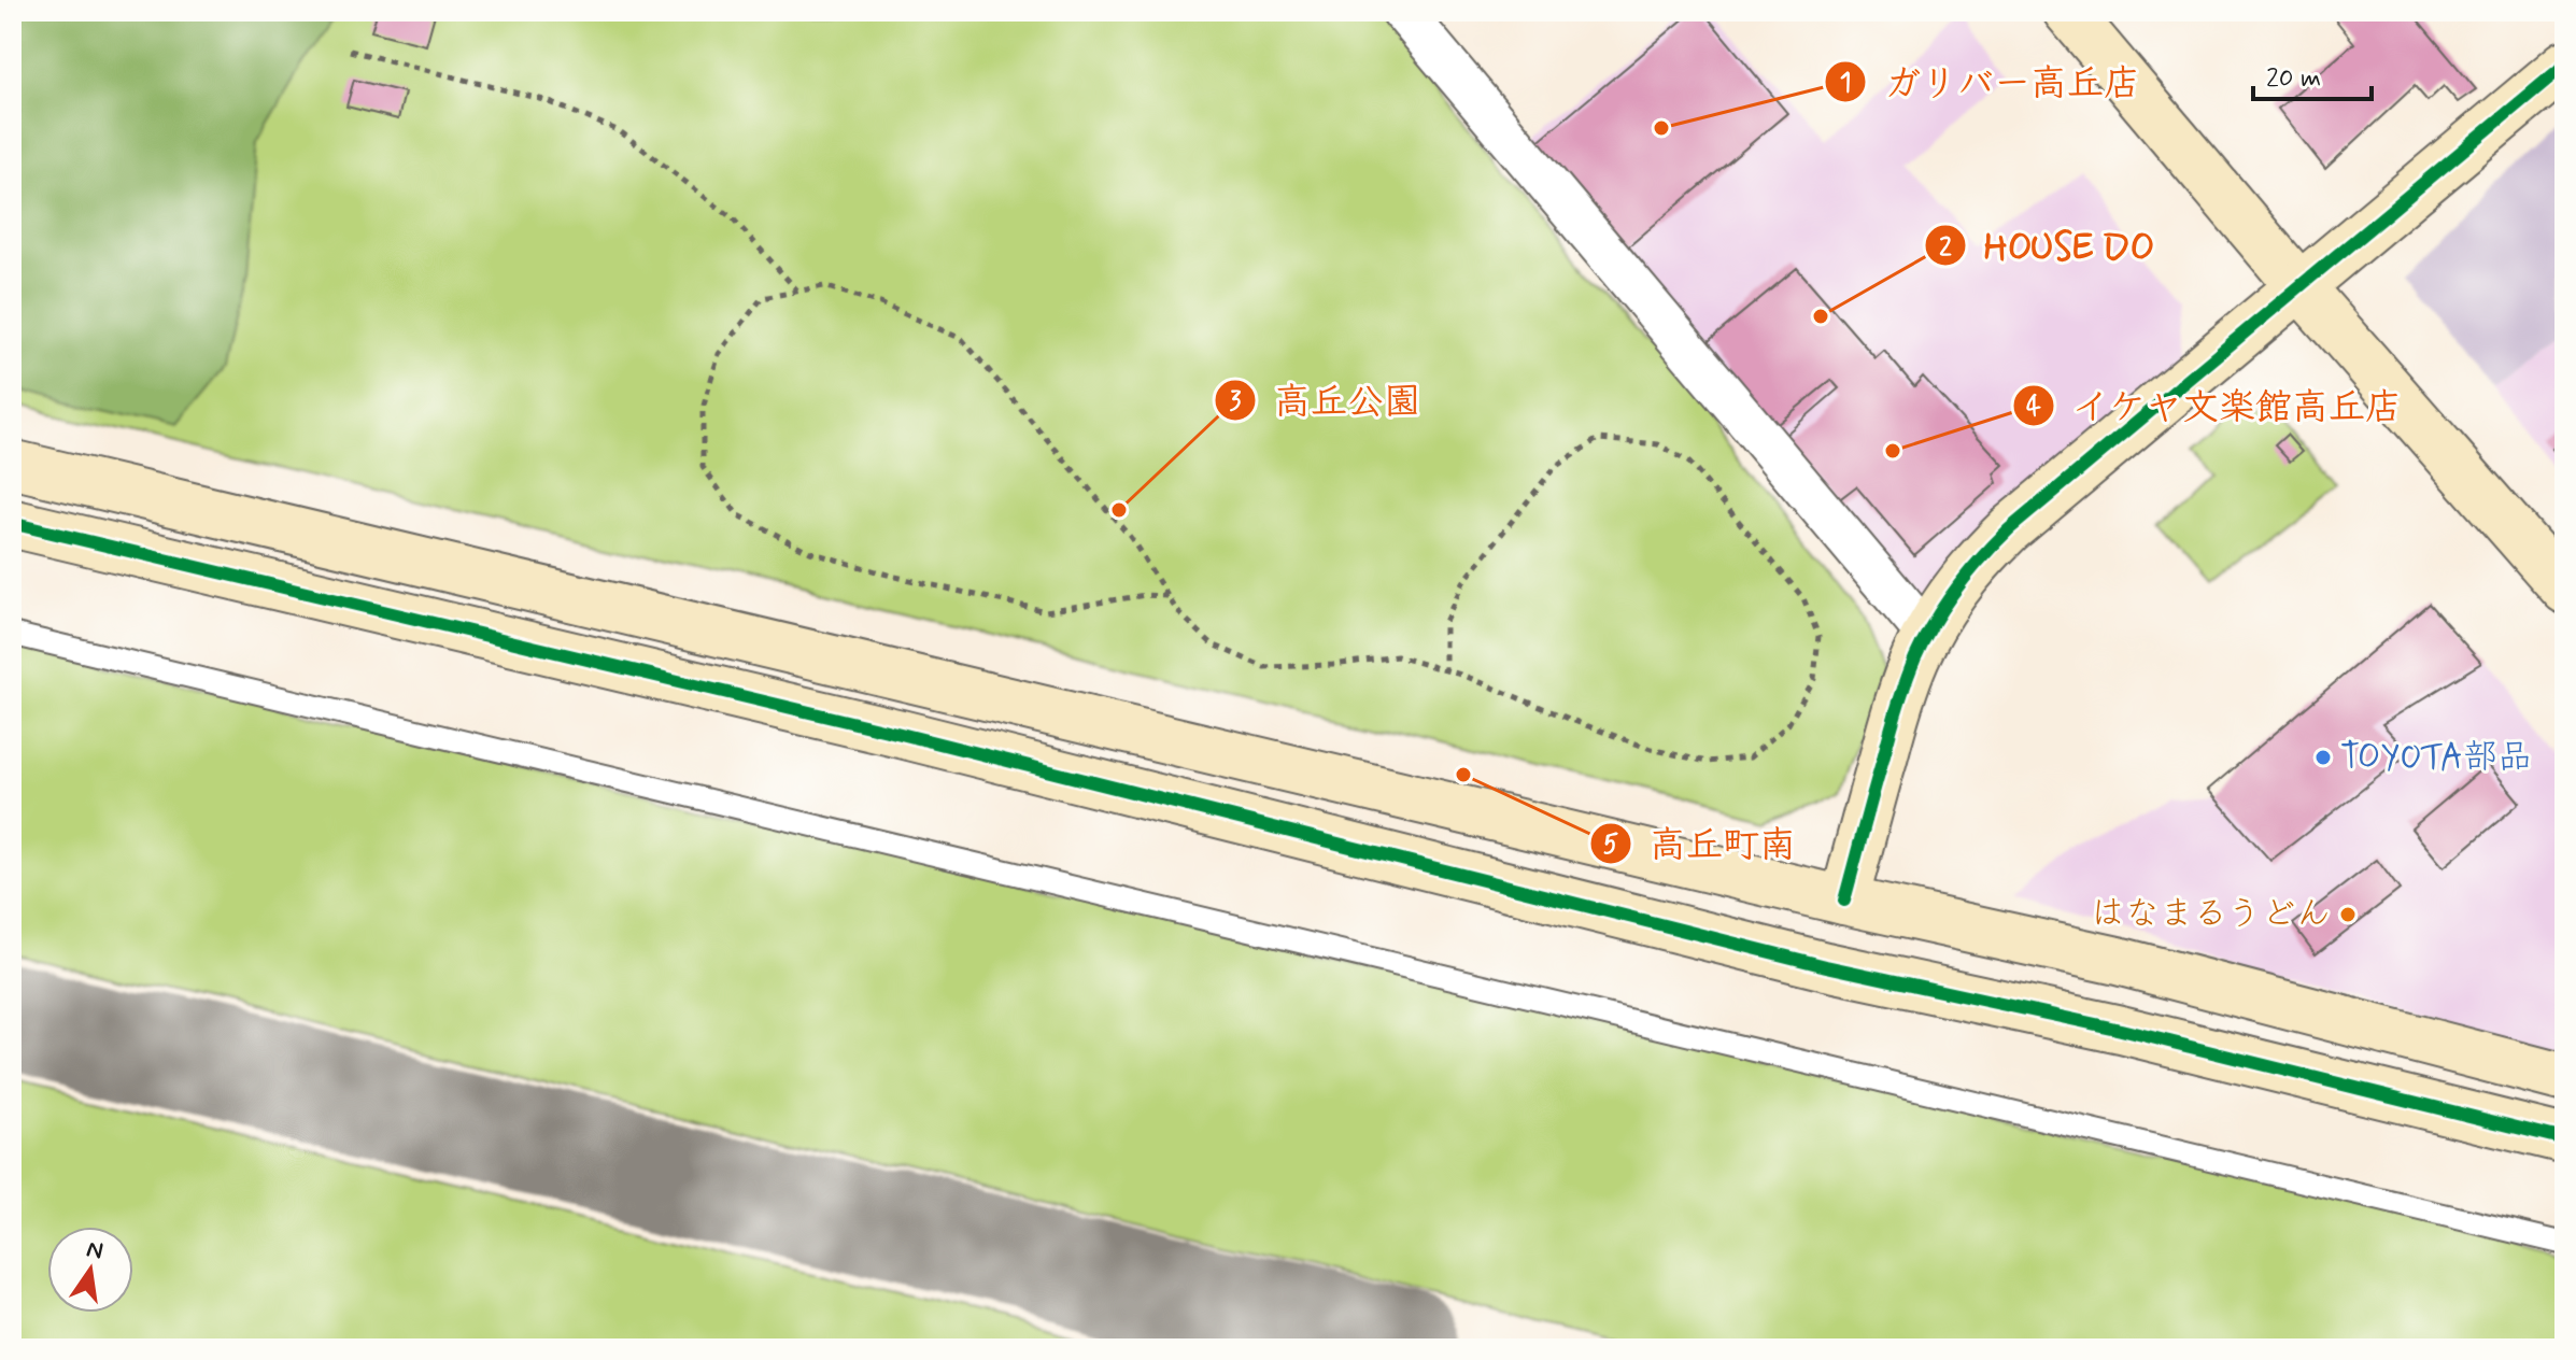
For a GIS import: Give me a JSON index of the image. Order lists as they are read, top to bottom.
{
  "places": [
    "ガリバー高丘店",
    "HOUSE DO",
    "イケヤ文楽館高丘店",
    "高丘公園",
    "TOYOTA部品",
    "高丘町南",
    "はなまるうどん"
  ],
  "scale_bar": "20 m",
  "north": "top"
}
